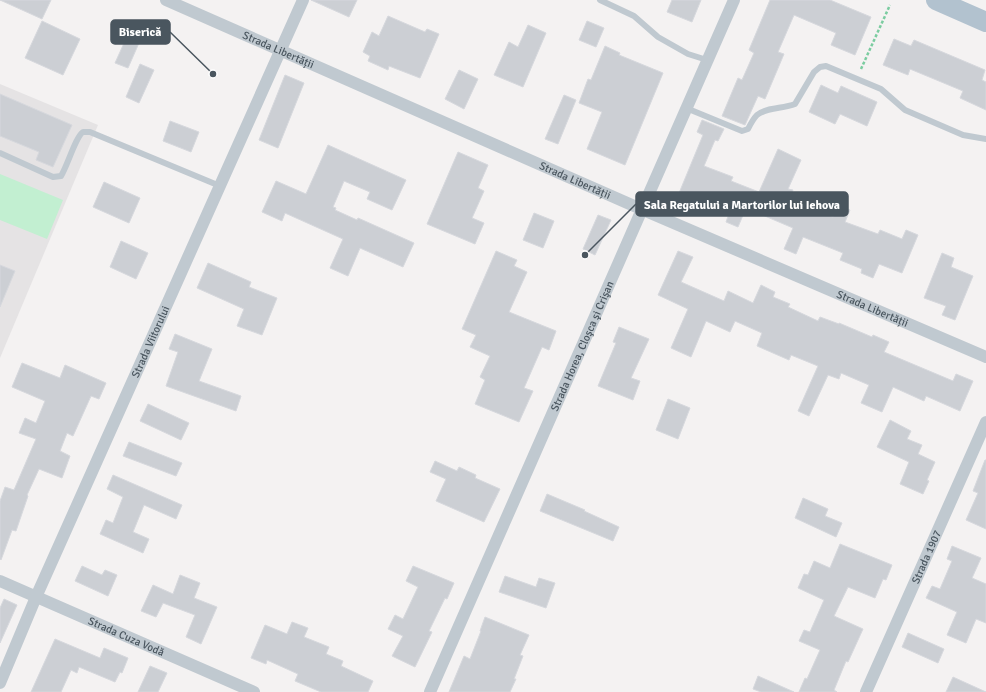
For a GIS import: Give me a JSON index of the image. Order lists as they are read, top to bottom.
{
  "streets": {
    "street": [
      "Strada Libertății",
      "Strada Viitorului",
      "Strada Horea, Cloşca şi Crişan",
      "Strada 1907",
      "Strada Cuza Vodă"
    ]
  },
  "crossings": [
    ["Strada Libertății", "Strada Viitorului"],
    ["Strada Libertății", "Strada Horea, Cloşca şi Crişan"],
    ["Strada Viitorului", "Strada Cuza Vodă"]
  ],
  "places": ["Biserică", "Sala Regatului a Martorilor lui Iehova"]
}
